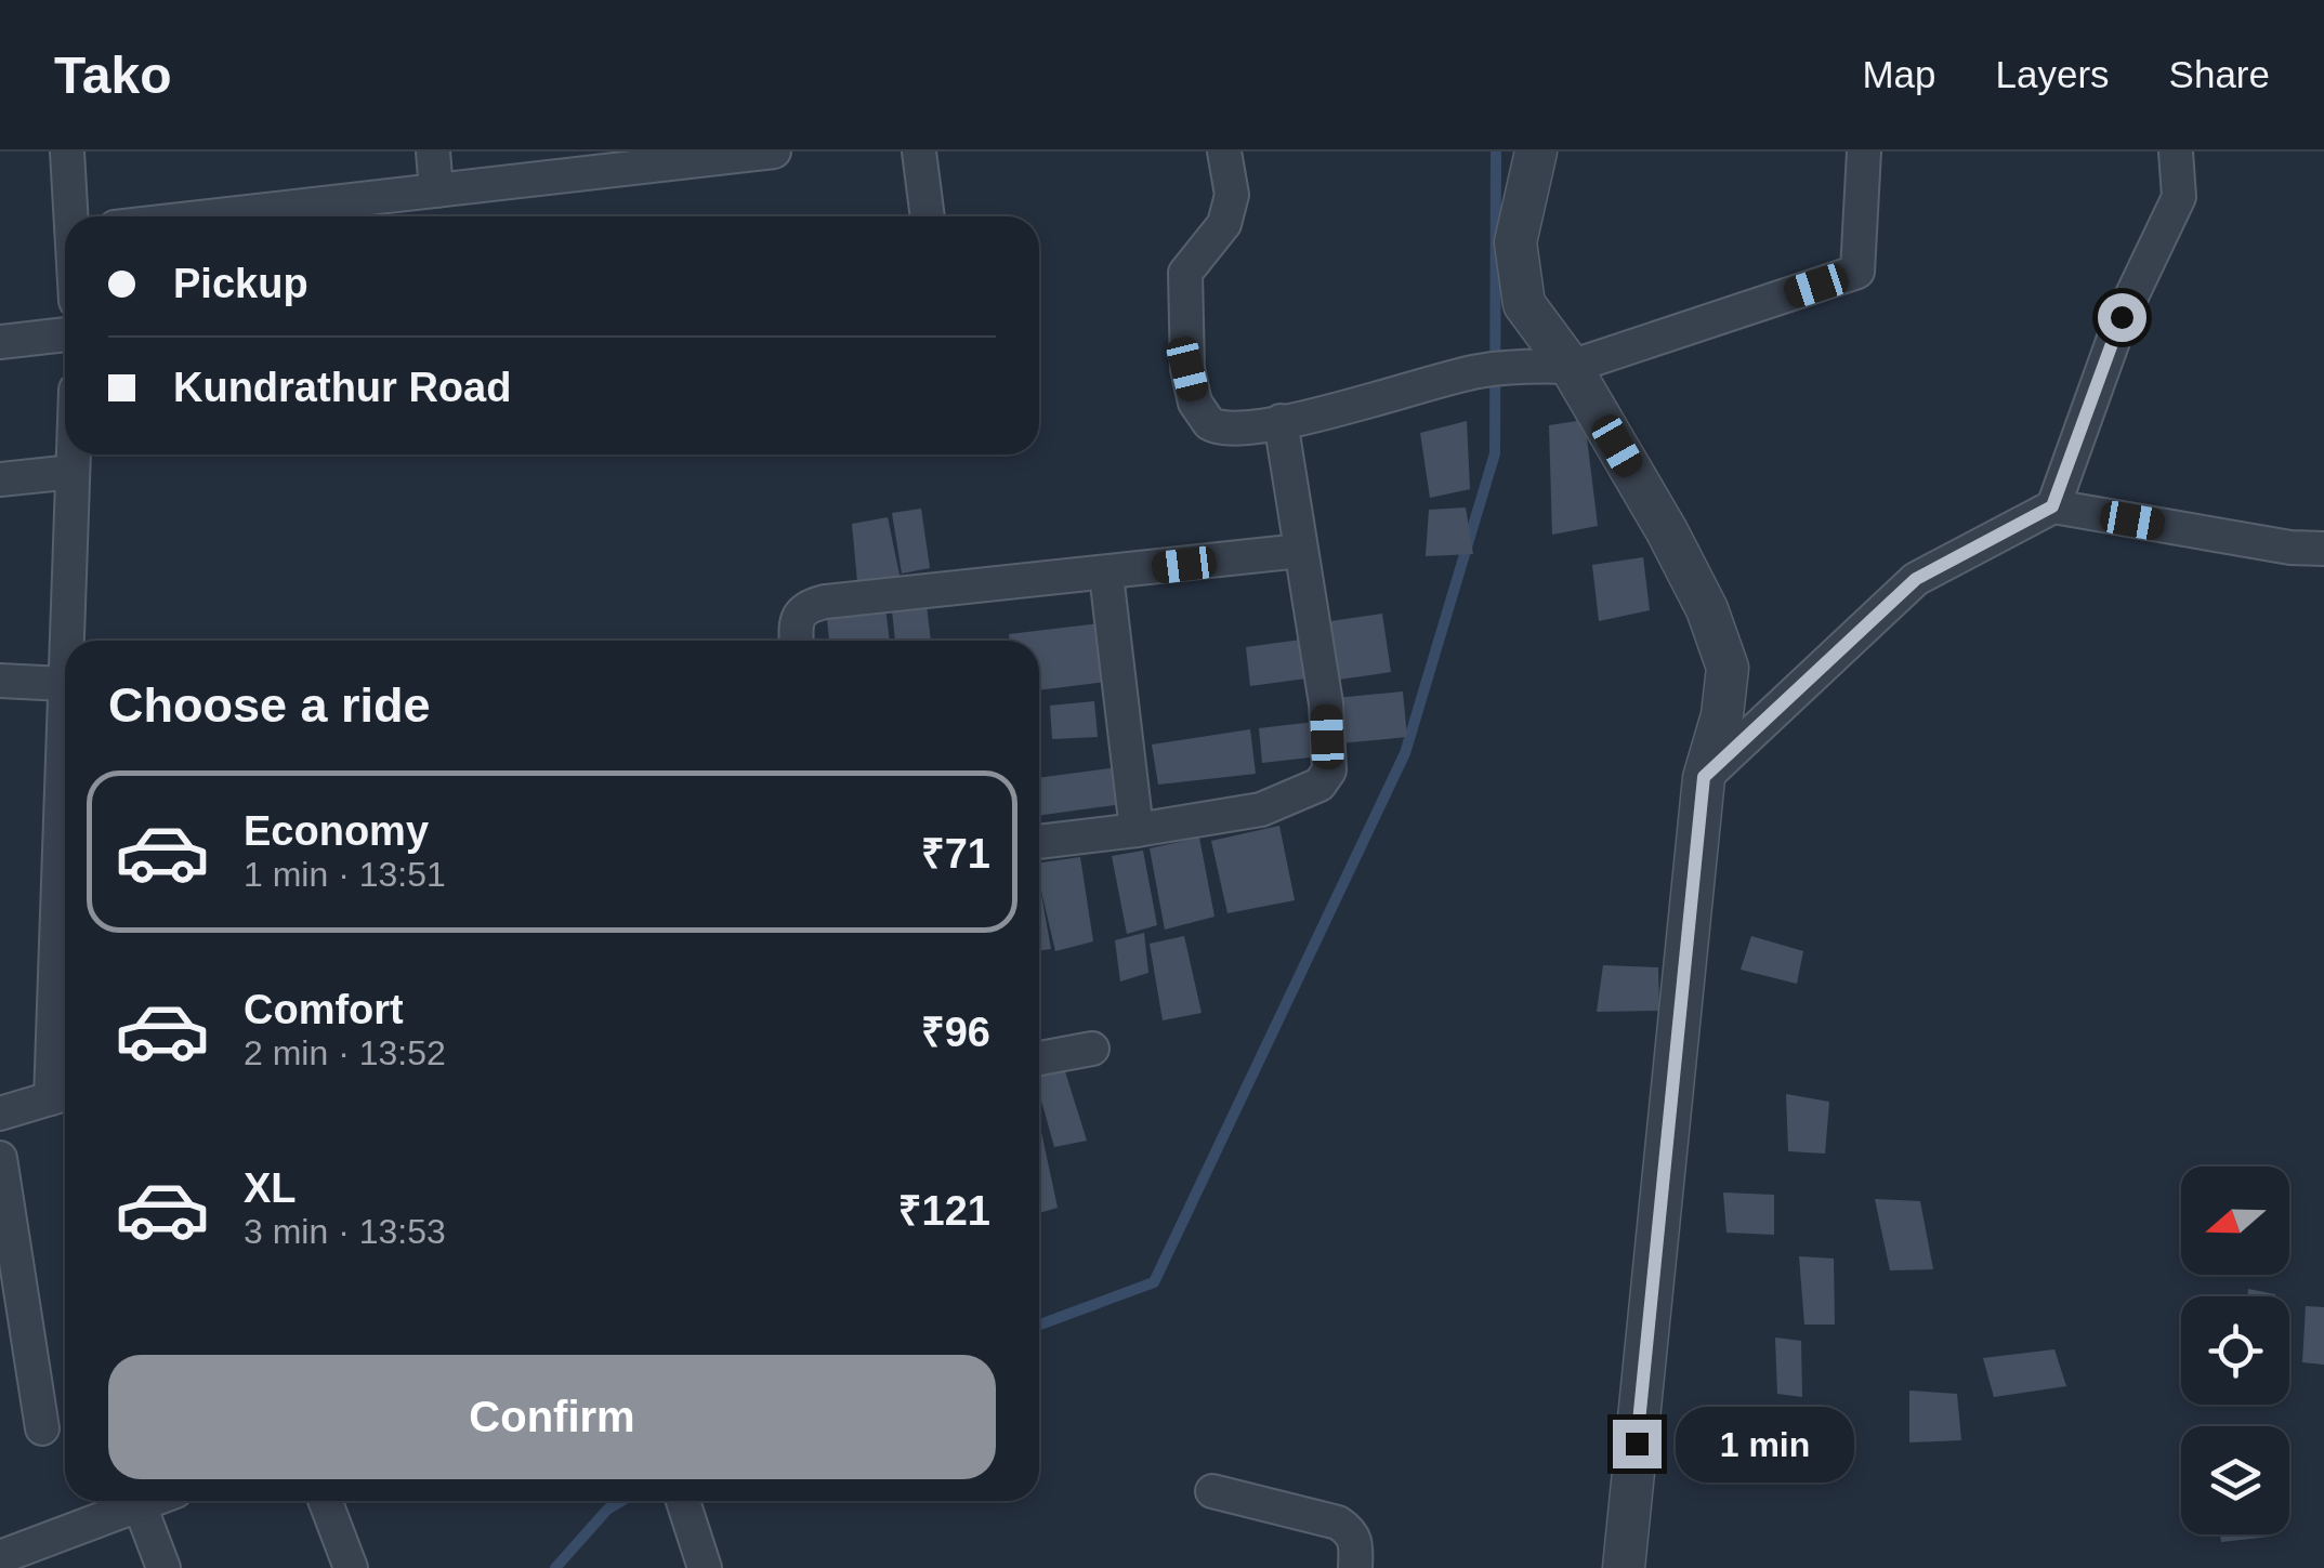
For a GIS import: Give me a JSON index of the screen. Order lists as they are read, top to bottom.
{
  "north": "left",
  "page": {
    "header": "Tako",
    "nav": ["Map", "Layers", "Share"],
    "banner": ["Pickup", "Kundrathur Road"],
    "heading": "Choose a ride",
    "list": [
      {
        "name": "Economy",
        "note": "1 min · 13:51",
        "value": "₹71"
      },
      {
        "name": "Comfort",
        "note": "2 min · 13:52",
        "value": "₹96"
      },
      {
        "name": "XL",
        "note": "3 min · 13:53",
        "value": "₹121"
      }
    ],
    "buttons": "Confirm",
    "bubble": "1 min"
  }
}
